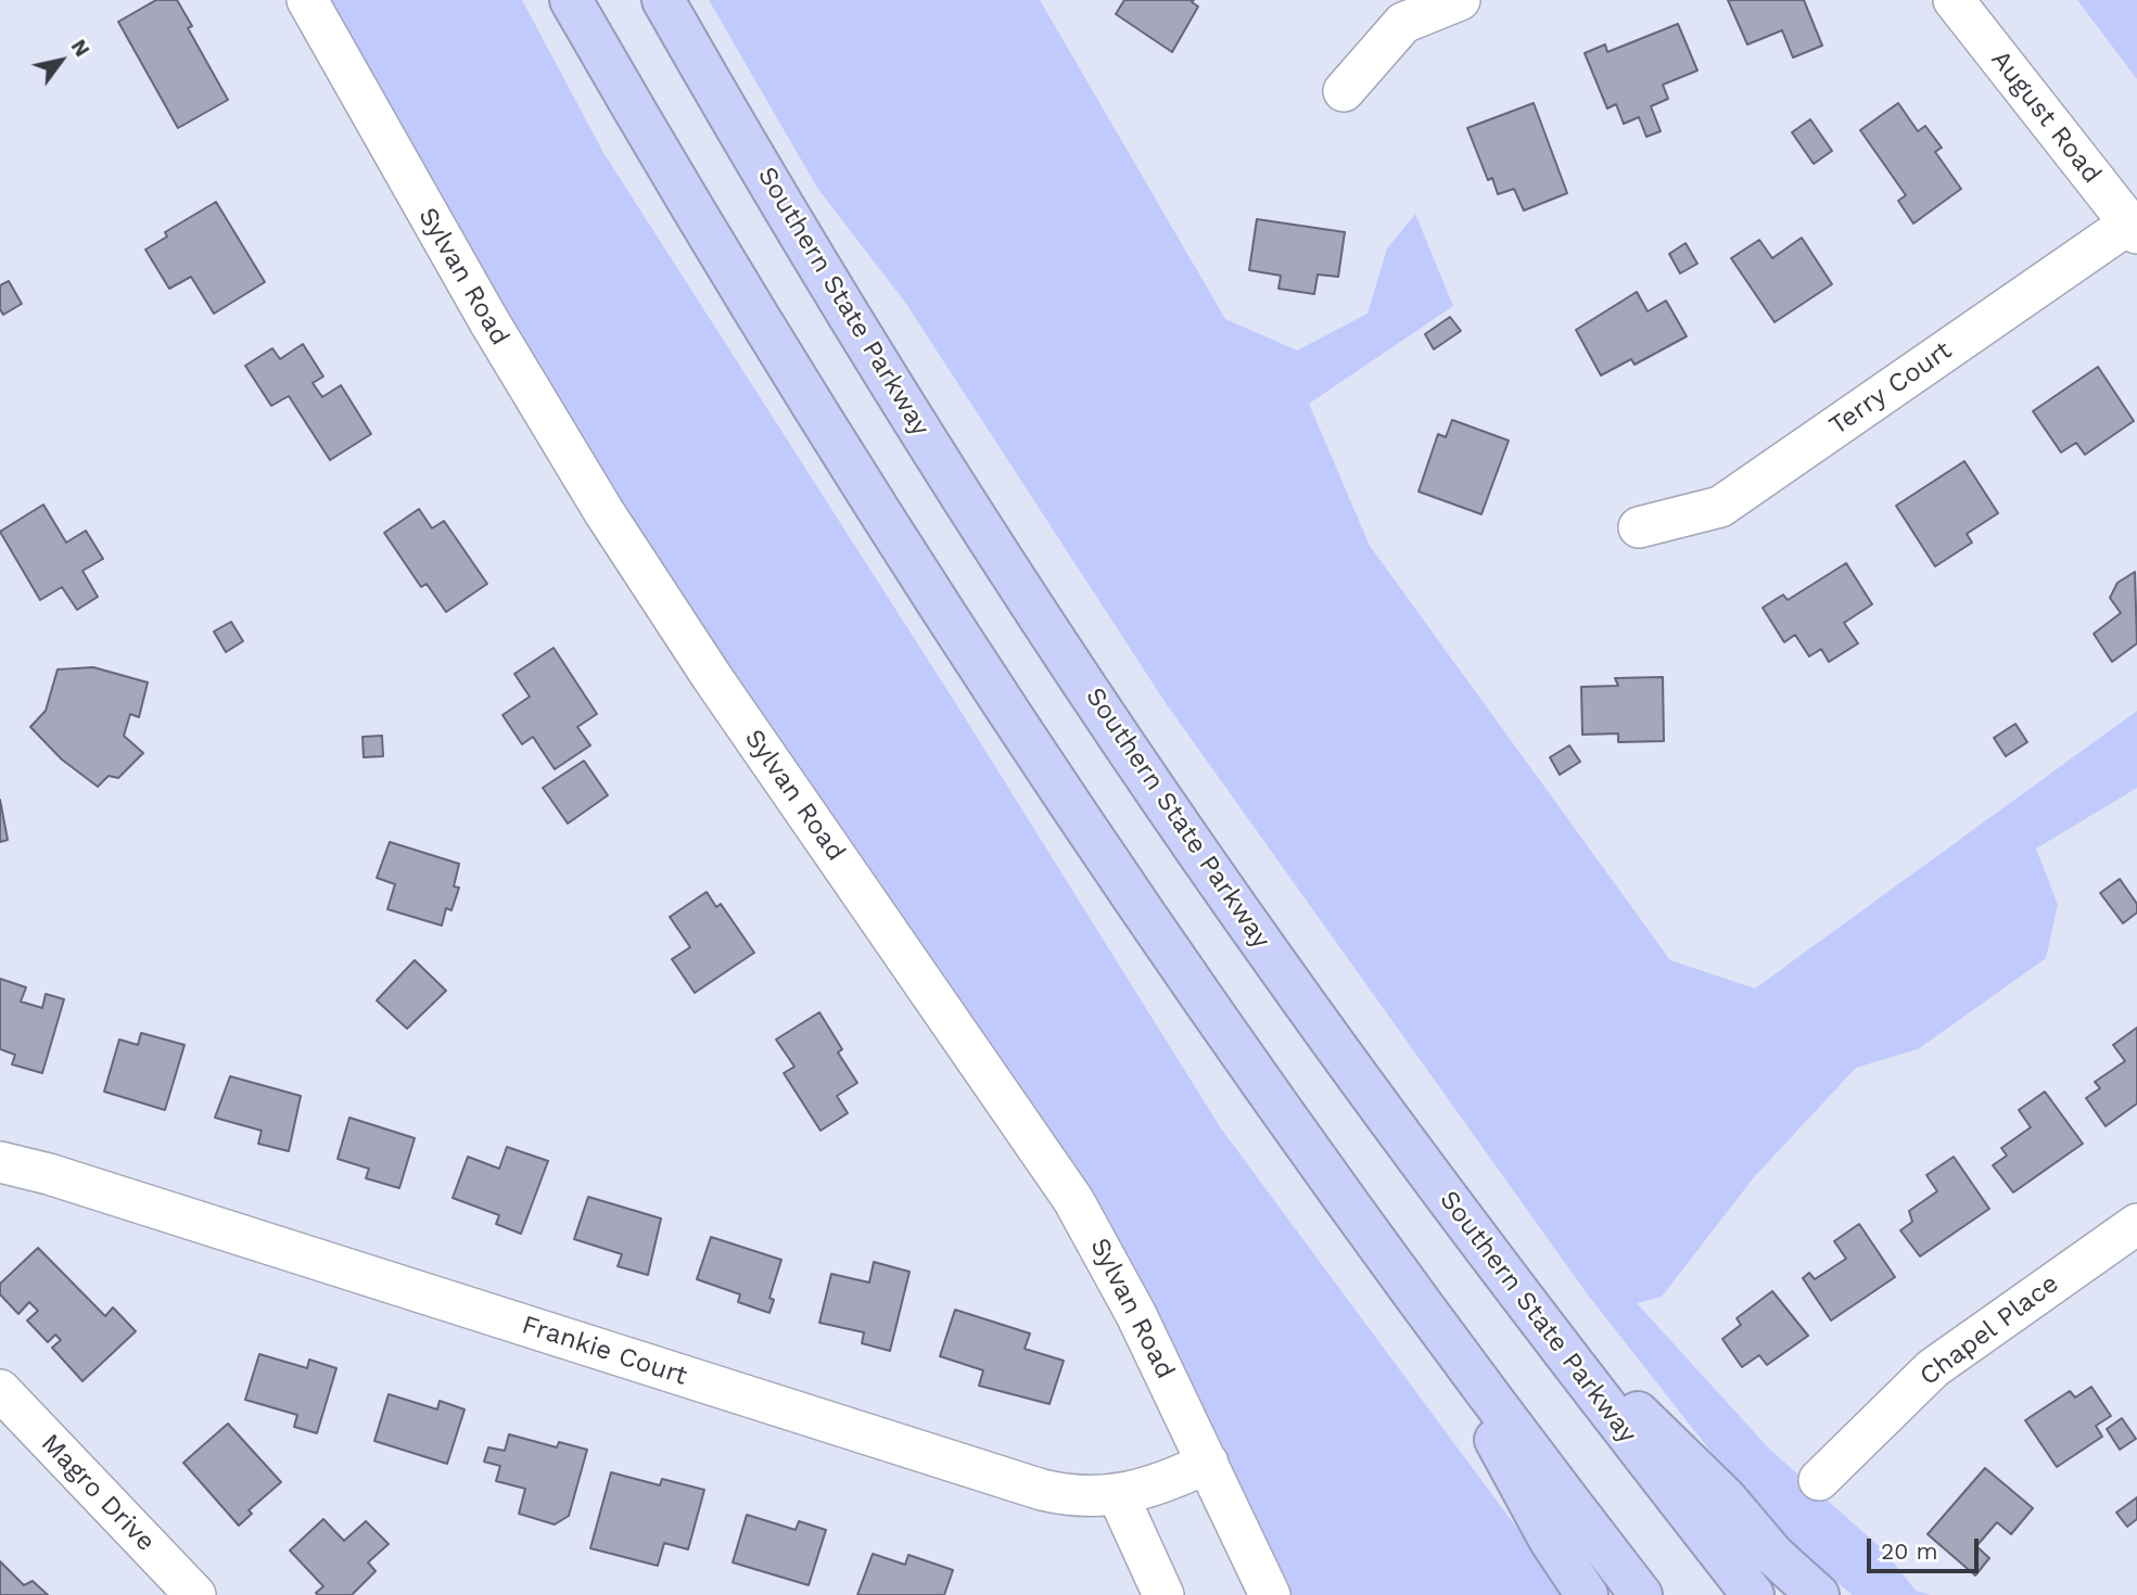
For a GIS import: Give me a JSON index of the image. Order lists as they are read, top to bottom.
{
  "streets": {
    "highway": ["Southern State Parkway"],
    "street": [
      "August Road",
      "Sylvan Road",
      "Terry Court",
      "Chapel Place",
      "Frankie Court",
      "Magro Drive"
    ]
  },
  "crossings": [
    ["August Road", "Terry Court"],
    ["Sylvan Road", "Frankie Court"]
  ],
  "scale_bar": "20 m",
  "north": "top right"
}
